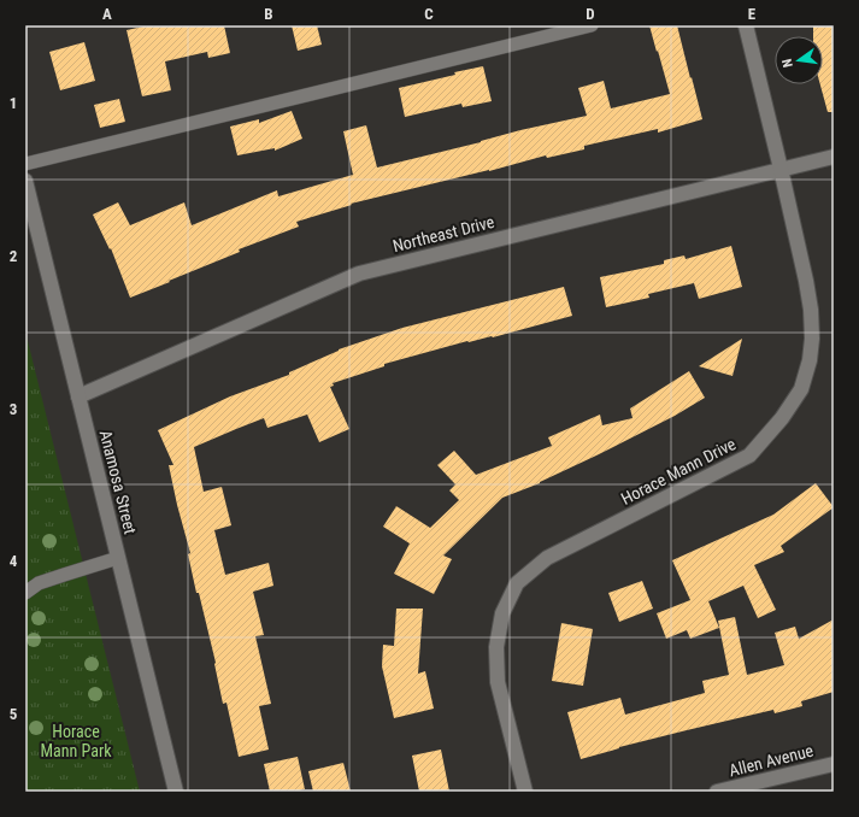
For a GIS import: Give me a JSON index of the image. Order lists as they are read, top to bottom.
{
  "streets": {
    "street": [
      "Northeast Drive",
      "Horace Mann Drive",
      "Anamosa Street",
      "Allen Avenue"
    ]
  },
  "crossings": [
    ["Northeast Drive", "Horace Mann Drive"],
    ["Northeast Drive", "Anamosa Street"]
  ],
  "parks": ["Horace Mann Park"],
  "north": "left",
  "grid": {
    "columns": [
      "A",
      "B",
      "C",
      "D",
      "E"
    ],
    "rows": [
      "1",
      "2",
      "3",
      "4",
      "5"
    ]
  }
}
